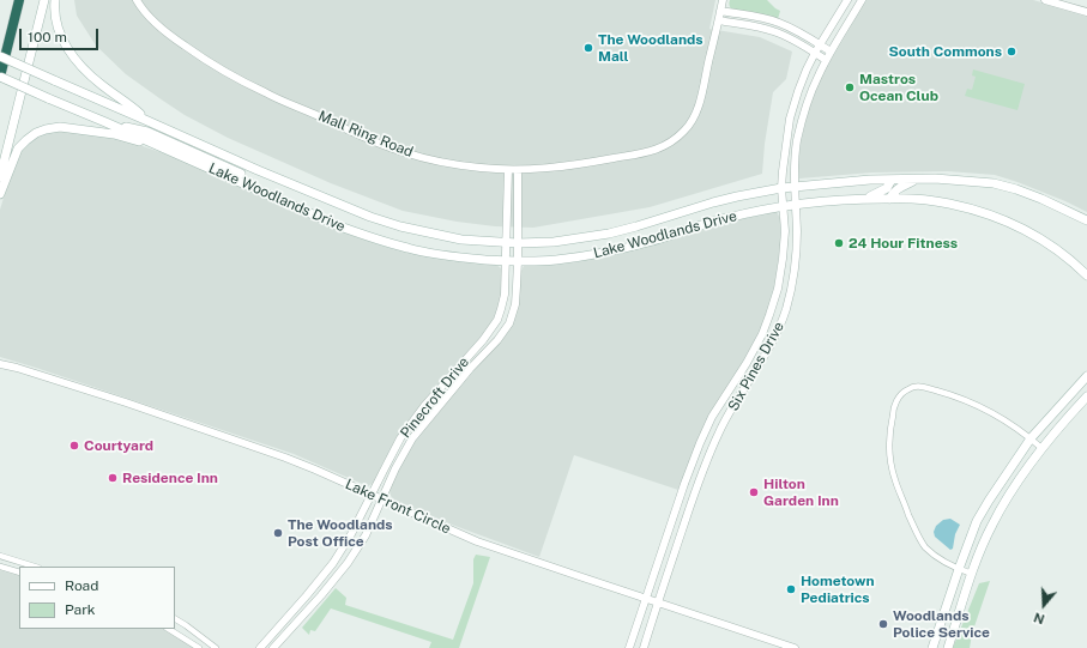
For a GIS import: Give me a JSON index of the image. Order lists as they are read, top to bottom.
{
  "streets": {
    "main road": ["Lake Woodlands Drive"],
    "street": [
      "Mall Ring Road",
      "Six Pines Drive",
      "Pinecroft Drive",
      "Lake Front Circle"
    ]
  },
  "crossings": [
    ["Mall Ring Road", "Pinecroft Drive"],
    ["Lake Woodlands Drive", "Six Pines Drive"],
    ["Lake Woodlands Drive", "Pinecroft Drive"],
    ["Six Pines Drive", "Lake Front Circle"],
    ["Pinecroft Drive", "Lake Front Circle"]
  ],
  "places": [
    "The Woodlands Mall",
    "South Commons",
    "Mastros Ocean Club",
    "24 Hour Fitness",
    "Courtyard",
    "Residence Inn",
    "Hilton Garden Inn",
    "The Woodlands Post Office",
    "Hometown Pediatrics",
    "Woodlands Police Service"
  ],
  "legend": ["Road", "Park"],
  "scale_bar": "100 m",
  "north": "bottom"
}
